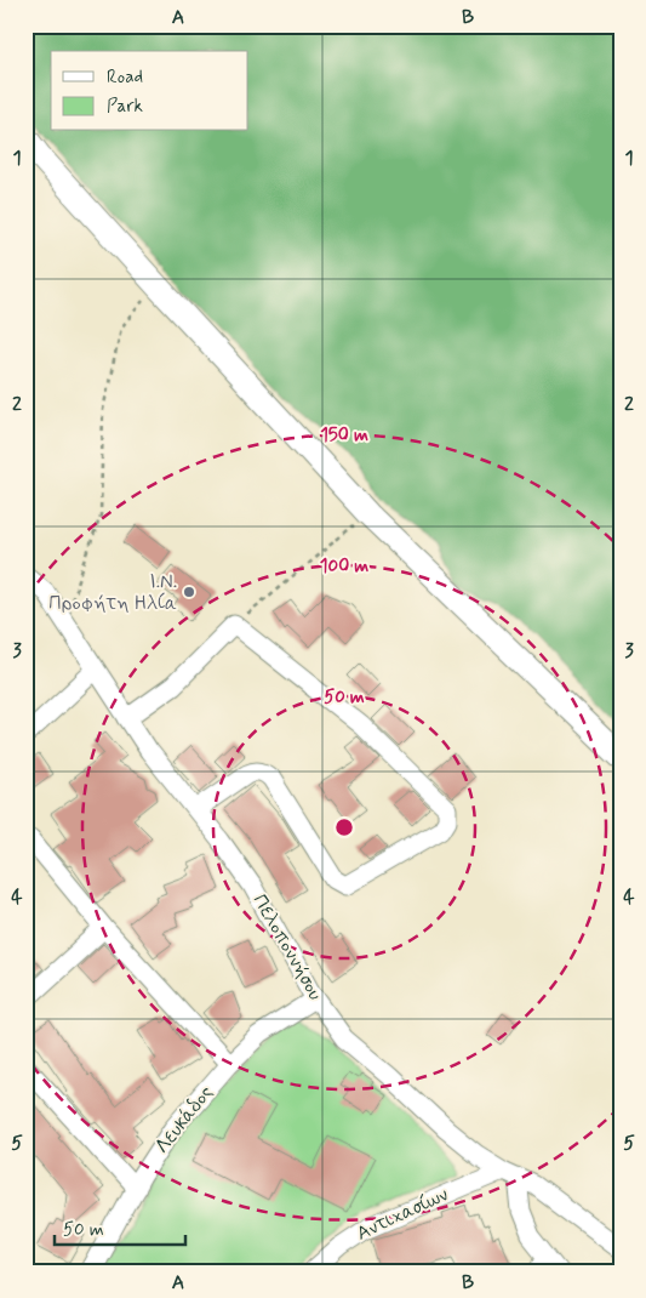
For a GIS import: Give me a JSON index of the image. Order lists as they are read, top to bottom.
{
  "streets": {
    "street": ["Πελοποννήσου", "Λευκάδος", "Αντιχασίων"]
  },
  "crossings": [
    ["Πελοποννήσου", "Λευκάδος"],
    ["Πελοποννήσου", "Αντιχασίων"]
  ],
  "places": ["Ι.Ν. Προφήτη Ηλία"],
  "legend": ["Road", "Park"],
  "scale_bar": "50 m",
  "grid": {
    "columns": ["A", "B"],
    "rows": [
      "1",
      "2",
      "3",
      "4",
      "5"
    ]
  },
  "rings": ["150 m", "100 m", "50 m"]
}
